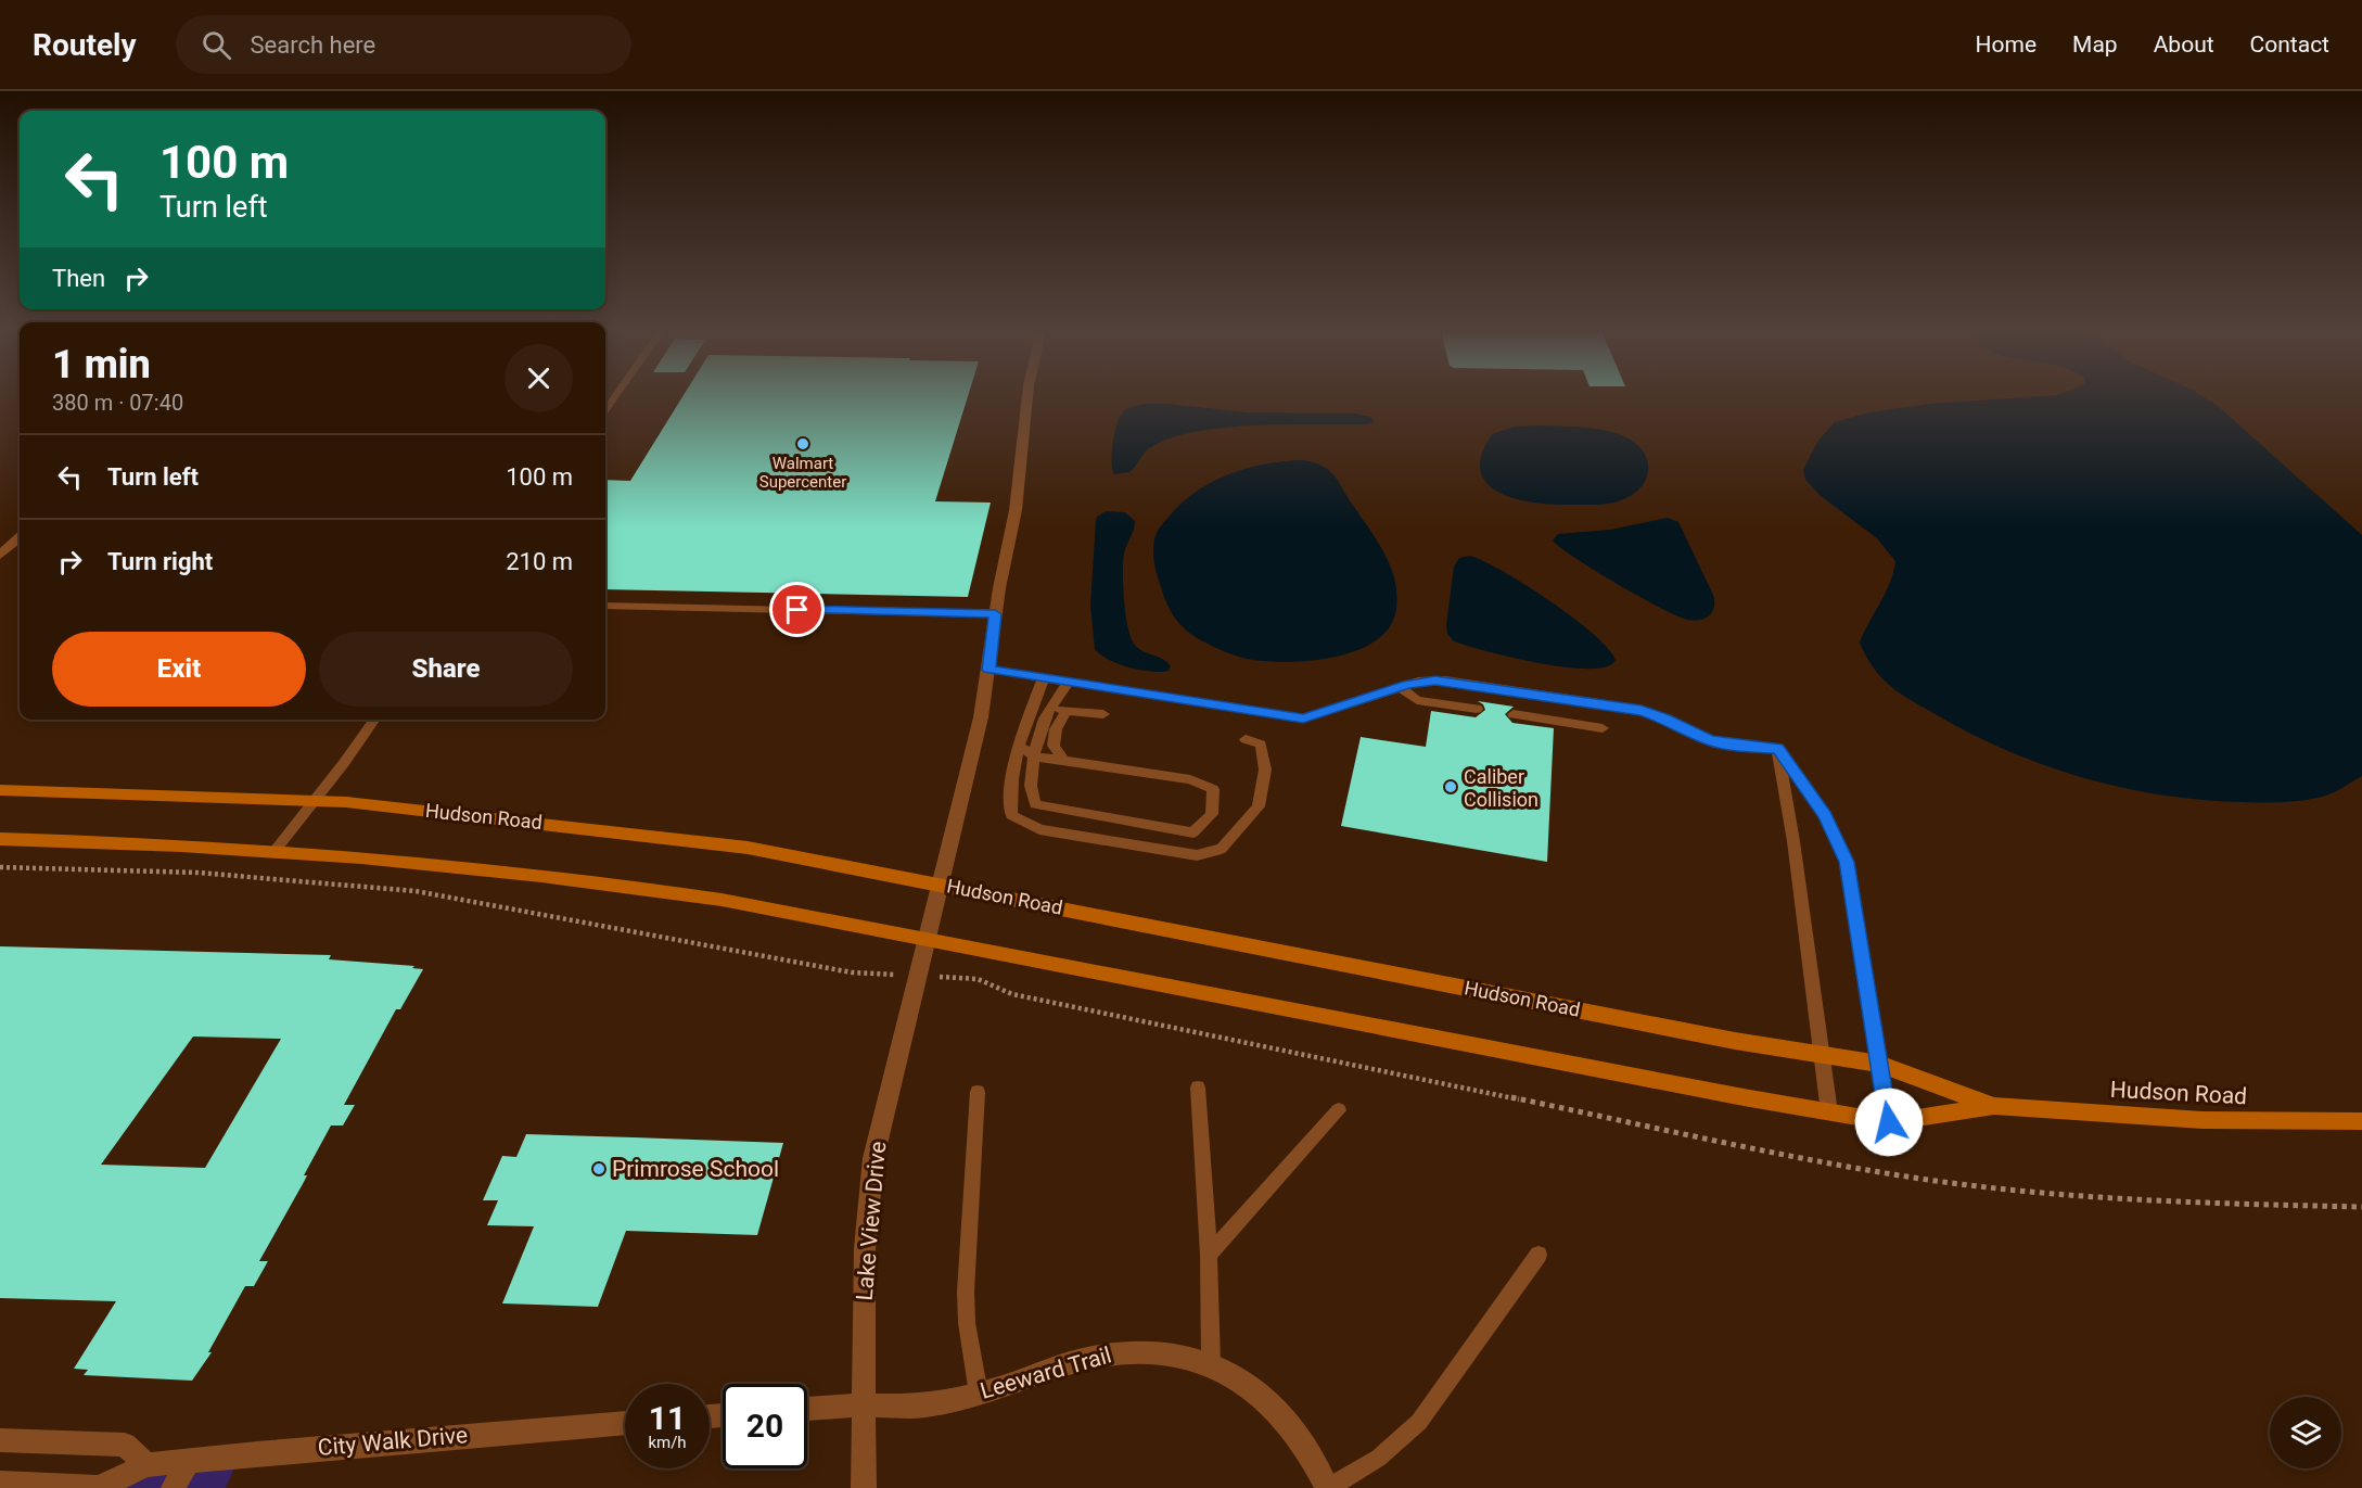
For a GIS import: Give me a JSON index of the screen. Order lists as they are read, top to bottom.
{
  "streets": {
    "street": [
      "Hudson Road",
      "Lake View Drive",
      "Leeward Trail",
      "City Walk Drive"
    ]
  },
  "crossings": [
    ["Hudson Road", "Lake View Drive"],
    ["Lake View Drive", "Leeward Trail"]
  ],
  "places": ["Walmart Supercenter", "Caliber Collision", "Primrose School"],
  "page": {
    "header": "Routely",
    "search": "Search here",
    "nav": [
      "Home",
      "Map",
      "About",
      "Contact"
    ],
    "turn": ["100 m", "Turn left"],
    "then": "Then",
    "heading": ["1 min", "380 m · 07:40"],
    "list": [
      {
        "name": "Turn left",
        "value": "100 m"
      },
      {
        "name": "Turn right",
        "value": "210 m"
      }
    ],
    "buttons": ["Exit", "Share"],
    "speed": "11 km/h",
    "limit": "20"
  }
}
